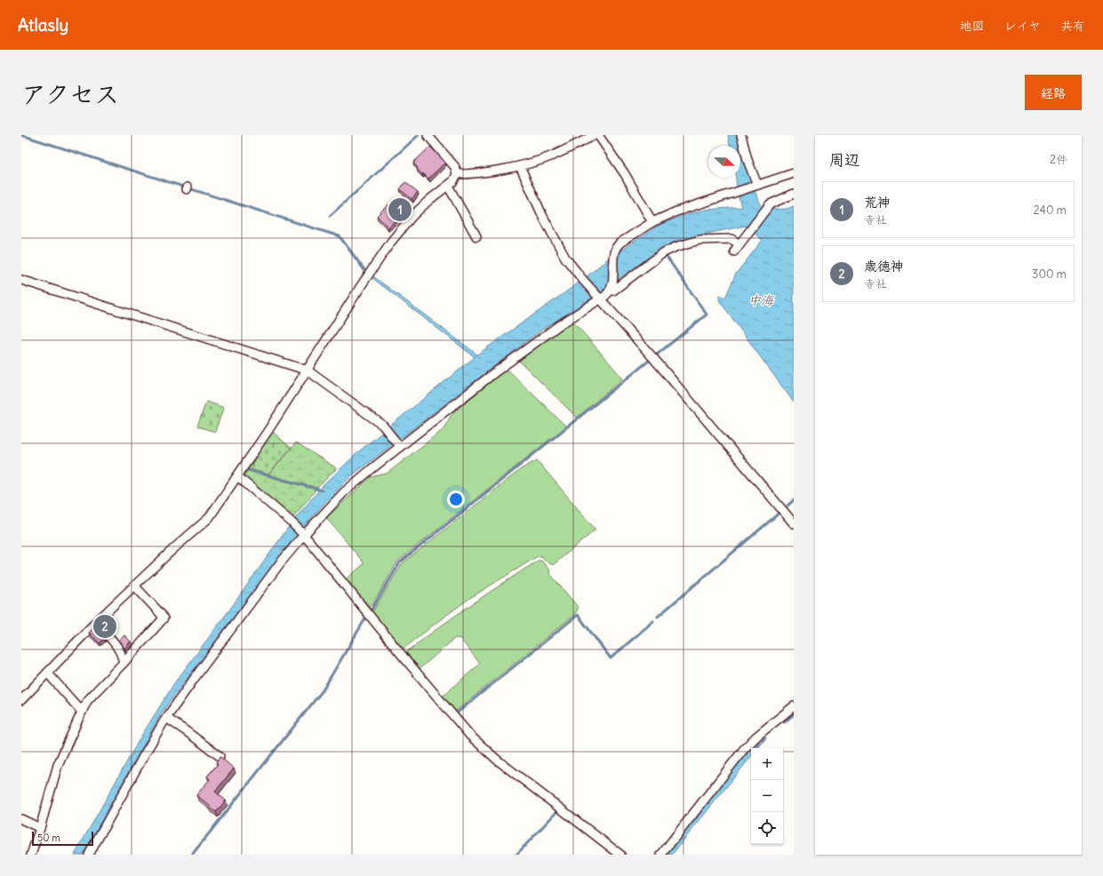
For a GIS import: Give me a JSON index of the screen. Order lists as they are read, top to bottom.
{
  "water": ["中海"],
  "scale_bar": "50 m",
  "north": "right",
  "page": {
    "header": "Atlasly",
    "nav": ["地図", "レイヤ", "共有"],
    "title": "アクセス",
    "buttons": "経路",
    "heading": ["周辺", "2件"],
    "list": [
      {
        "mark": "1",
        "name": "荒神",
        "note": "寺社",
        "value": "240 m"
      },
      {
        "mark": "2",
        "name": "歳徳神",
        "note": "寺社",
        "value": "300 m"
      }
    ],
    "pins": ["1", "2"],
    "map_buttons": ["+", "−"],
    "scale": "50 m"
  }
}
